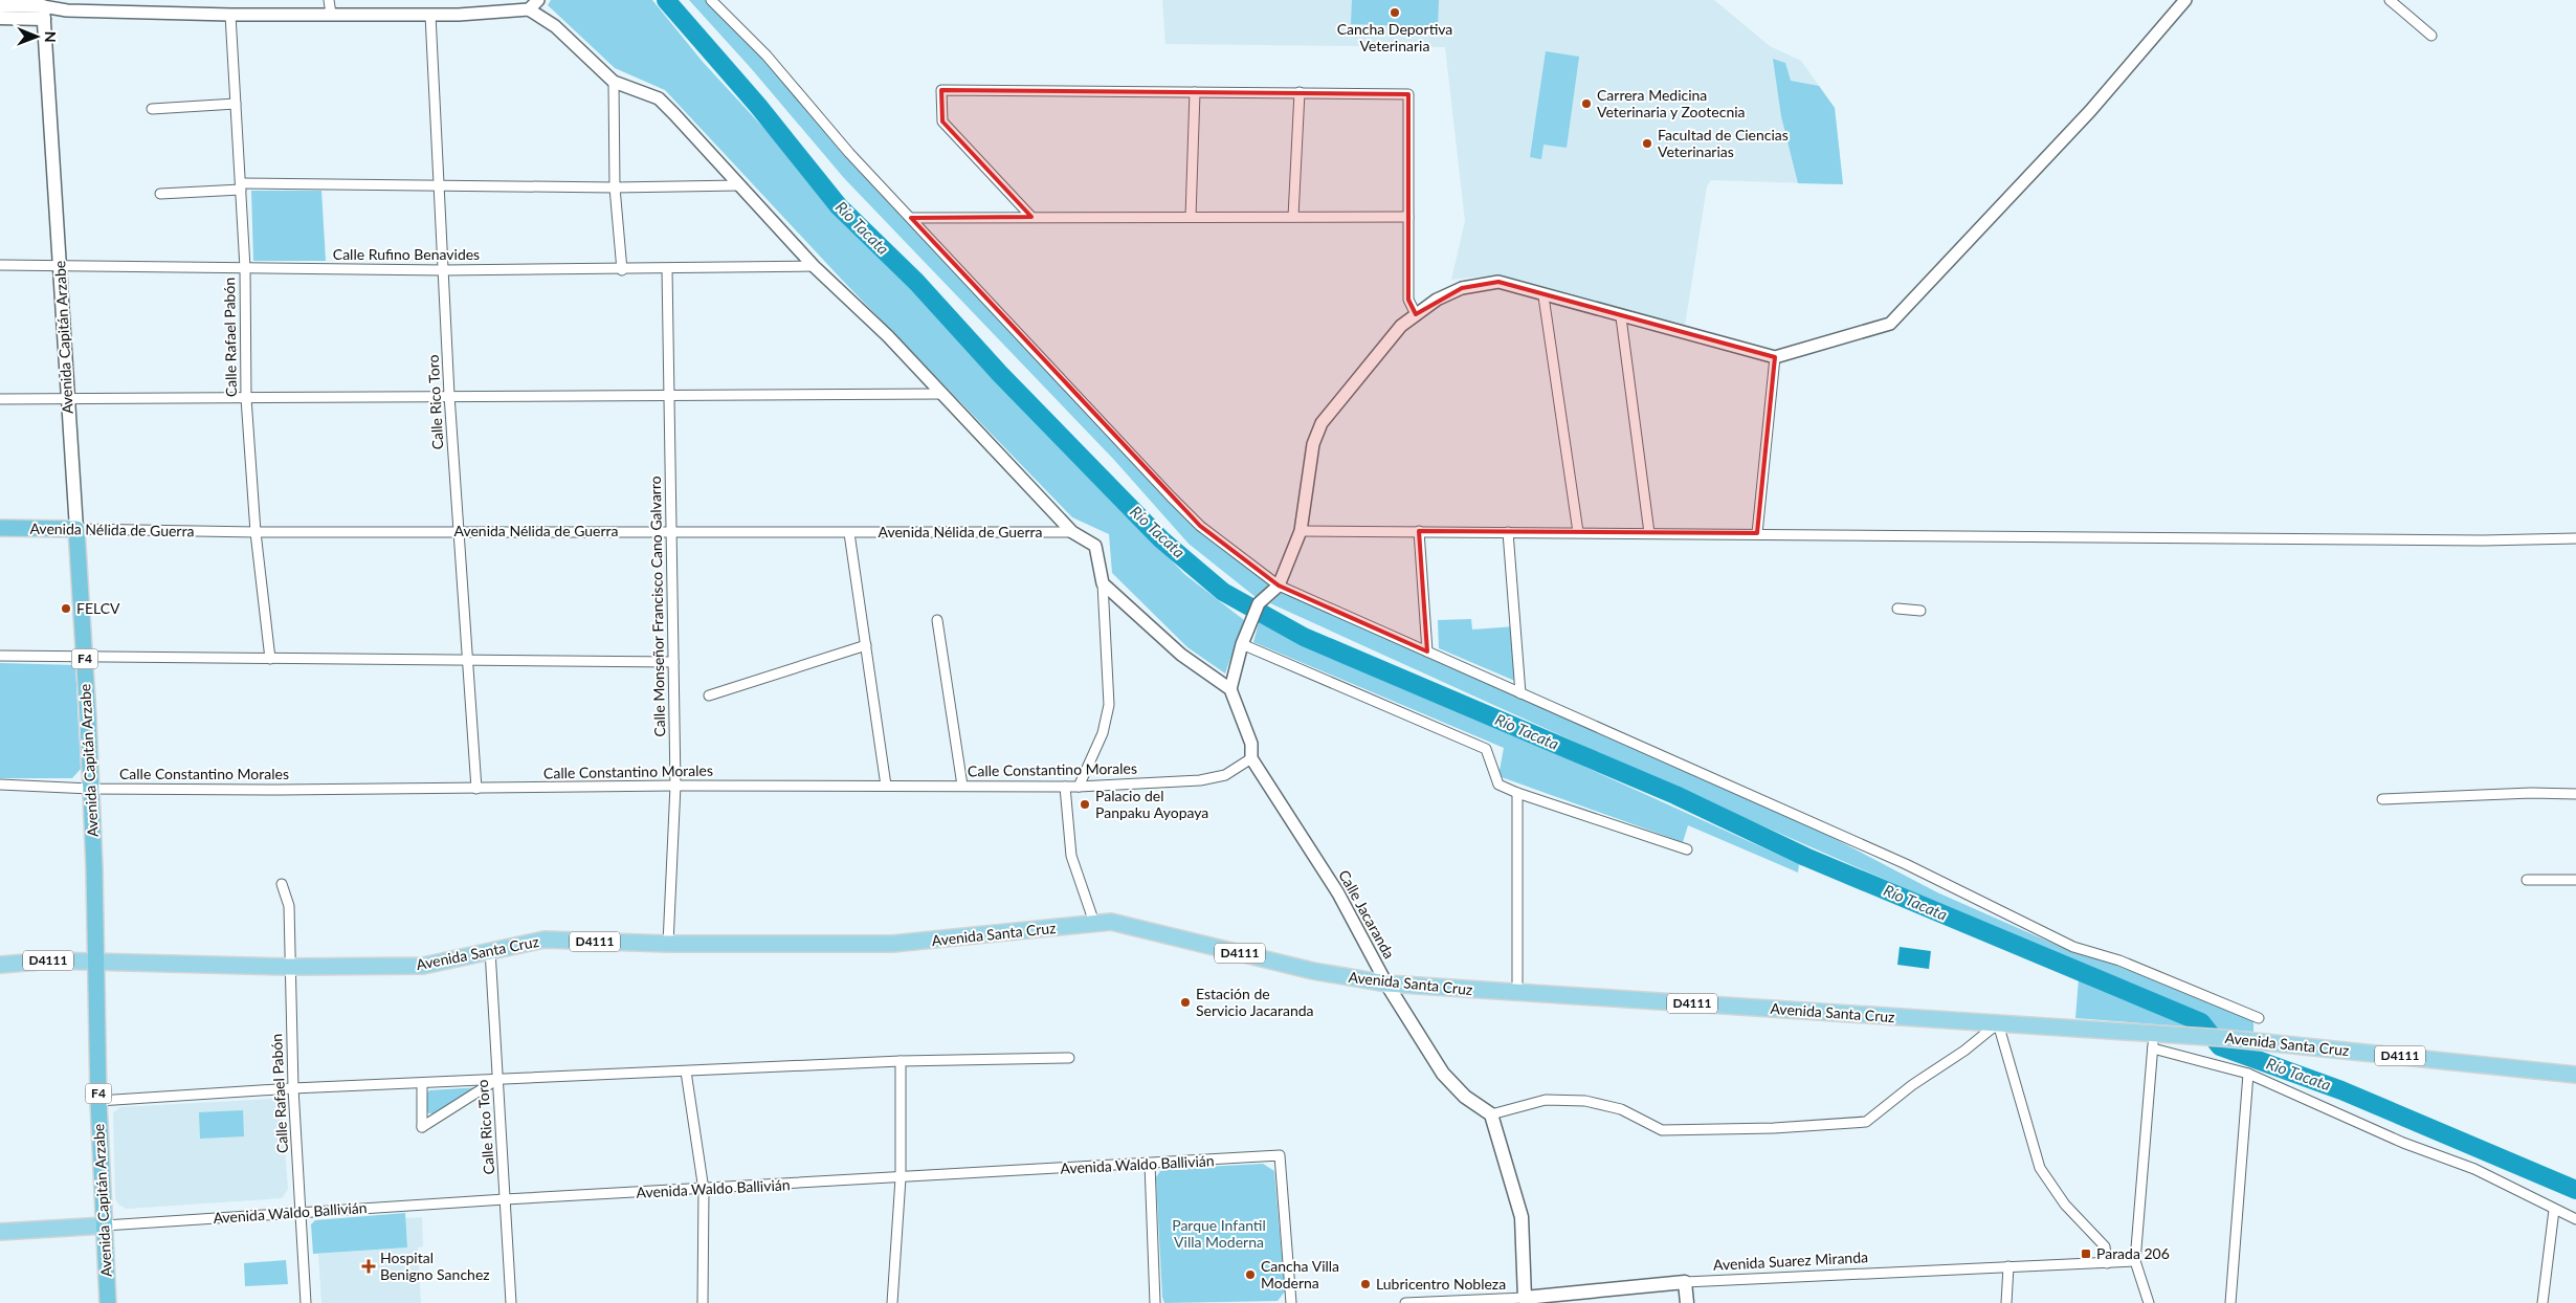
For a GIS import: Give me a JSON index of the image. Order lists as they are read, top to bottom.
{
  "streets": {
    "highway": ["Avenida Capitán Arzabe", "Avenida Nélida de Guerra", "F4"],
    "main road": [
      "Calle Jacaranda",
      "Avenida Santa Cruz",
      "D4111",
      "Avenida Waldo Ballivián",
      "Avenida Suarez Miranda"
    ],
    "street": [
      "Calle Rufino Benavides",
      "Calle Rafael Pabón",
      "Calle Rico Toro",
      "Calle Monseñor Francisco Cano Galvarro",
      "Calle Constantino Morales"
    ]
  },
  "crossings": [
    ["Calle Rufino Benavides", "Avenida Capitán Arzabe"],
    ["Calle Rufino Benavides", "Calle Rafael Pabón"],
    ["Calle Rufino Benavides", "Calle Rico Toro"],
    ["Calle Rufino Benavides", "Calle Monseñor Francisco Cano Galvarro"],
    ["Avenida Capitán Arzabe", "Avenida Nélida de Guerra"],
    ["Avenida Capitán Arzabe", "Calle Constantino Morales"],
    ["Avenida Capitán Arzabe", "Avenida Santa Cruz"],
    ["Avenida Capitán Arzabe", "Avenida Waldo Ballivián"],
    ["Calle Rafael Pabón", "Avenida Nélida de Guerra"],
    ["Calle Rafael Pabón", "Avenida Santa Cruz"],
    ["Calle Rafael Pabón", "Avenida Waldo Ballivián"],
    ["Calle Rico Toro", "Avenida Nélida de Guerra"],
    ["Calle Rico Toro", "Calle Constantino Morales"],
    ["Calle Rico Toro", "Avenida Santa Cruz"],
    ["Calle Rico Toro", "Avenida Waldo Ballivián"],
    ["Avenida Nélida de Guerra", "Calle Monseñor Francisco Cano Galvarro"],
    ["Calle Monseñor Francisco Cano Galvarro", "Calle Constantino Morales"],
    ["Calle Monseñor Francisco Cano Galvarro", "Avenida Santa Cruz"],
    ["Calle Constantino Morales", "Calle Jacaranda"],
    ["Calle Jacaranda", "Avenida Santa Cruz"]
  ],
  "water": ["Río Tacata"],
  "parks": ["Parque Infantil Villa Moderna"],
  "places": {
    "other": [
      "Cancha Deportiva Veterinaria",
      "Carrera Medicina Veterinaria y Zootecnia",
      "Facultad de Ciencias Veterinarias",
      "FELCV",
      "Palacio del Panpaku Ayopaya",
      "Estación de Servicio Jacaranda",
      "Cancha Villa Moderna",
      "Lubricentro Nobleza"
    ],
    "transit": ["Parada 206"],
    "health": ["Hospital Benigno Sanchez"]
  },
  "north": "right"
}
